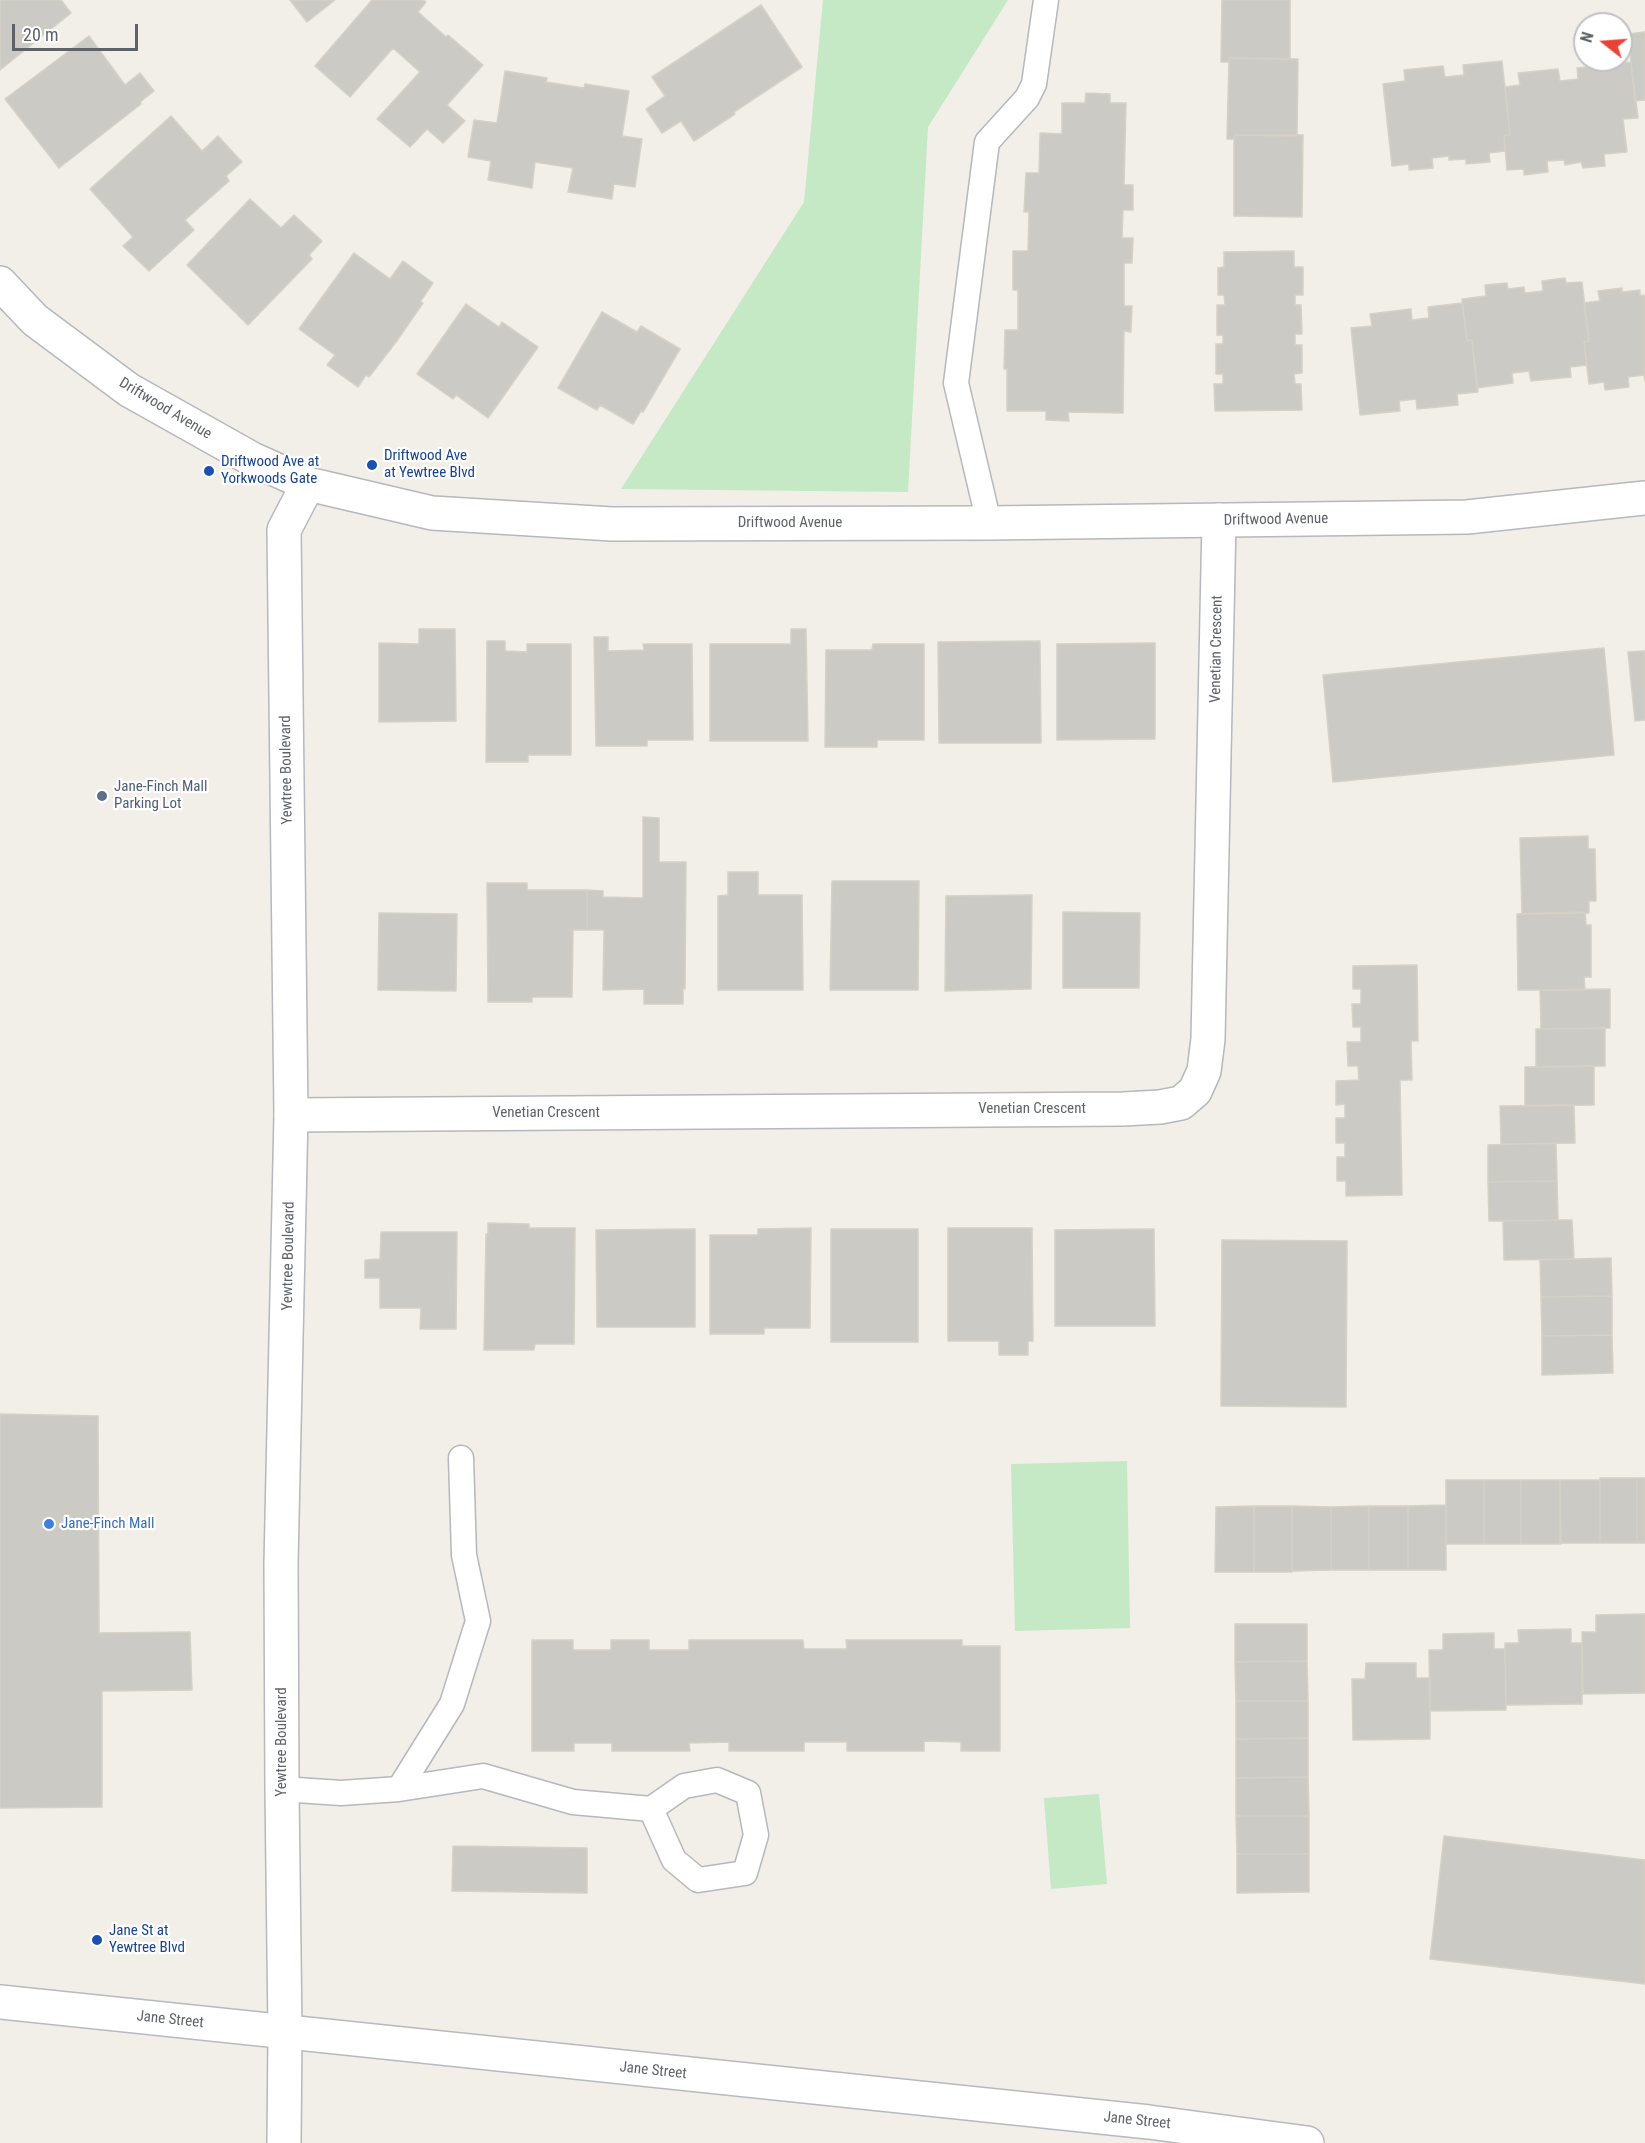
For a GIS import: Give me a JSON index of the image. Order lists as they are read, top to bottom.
{
  "streets": {
    "street": [
      "Driftwood Avenue",
      "Venetian Crescent",
      "Yewtree Boulevard",
      "Jane Street"
    ]
  },
  "crossings": [
    ["Driftwood Avenue", "Venetian Crescent"],
    ["Driftwood Avenue", "Yewtree Boulevard"],
    ["Venetian Crescent", "Yewtree Boulevard"],
    ["Yewtree Boulevard", "Jane Street"]
  ],
  "places": [
    "Driftwood Ave at Yewtree Blvd",
    "Driftwood Ave at Yorkwoods Gate",
    "Jane-Finch Mall Parking Lot",
    "Jane-Finch Mall",
    "Jane St at Yewtree Blvd"
  ],
  "scale_bar": "20 m",
  "north": "left"
}
